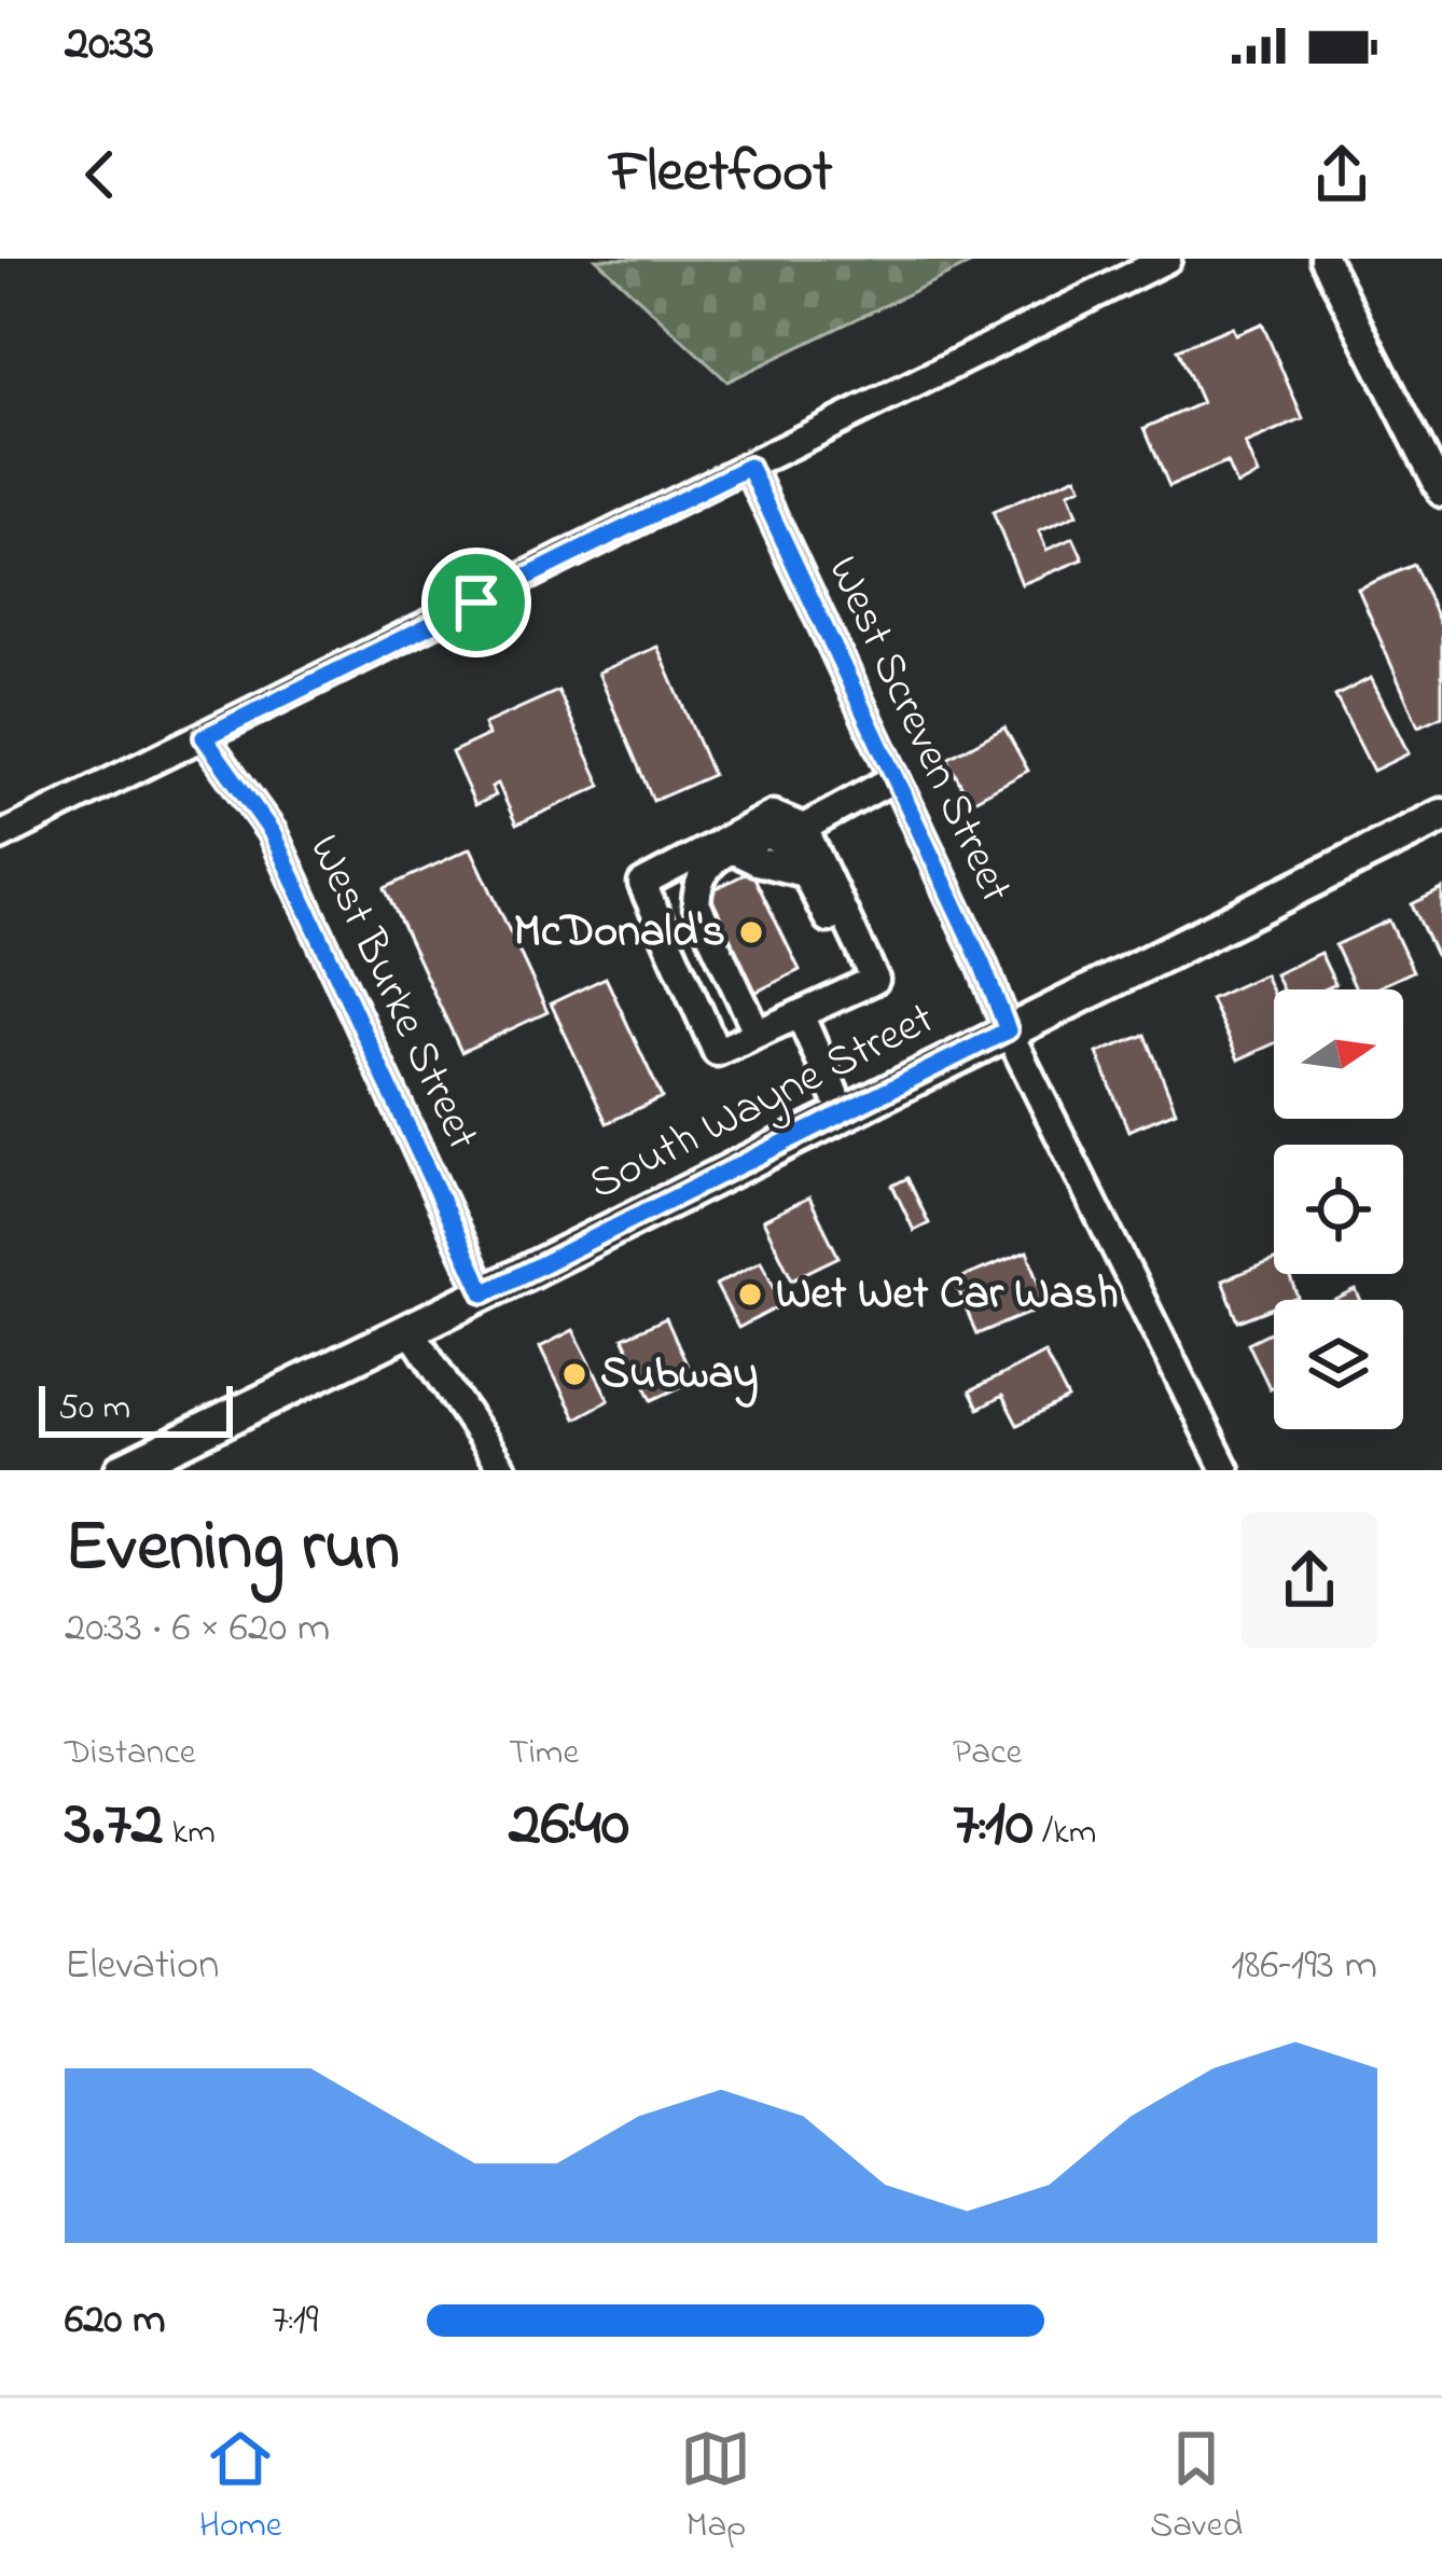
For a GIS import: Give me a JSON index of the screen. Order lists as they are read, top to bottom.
{
  "streets": {
    "main road": ["South Wayne Street"],
    "street": ["West Screven Street", "West Burke Street"]
  },
  "crossings": [
    ["West Screven Street", "South Wayne Street"],
    ["West Burke Street", "South Wayne Street"]
  ],
  "places": ["McDonald's", "Wet Wet Car Wash", "Subway"],
  "scale_bar": "50 m",
  "north": "right",
  "page": {
    "status": "20:33",
    "header": "Fleetfoot",
    "scale": "50 m",
    "heading": ["Evening run", "20:33 · 6 × 620 m"],
    "stats": [
      ["Distance", "3.72 km"],
      ["Time", "26:40"],
      ["Pace", "7:10 /km"]
    ],
    "chart": ["Elevation", "186–193 m"],
    "list": [
      {
        "name": "620 m",
        "note": "7:19"
      }
    ],
    "tabs": ["Home", "Map", "Saved"]
  }
}
